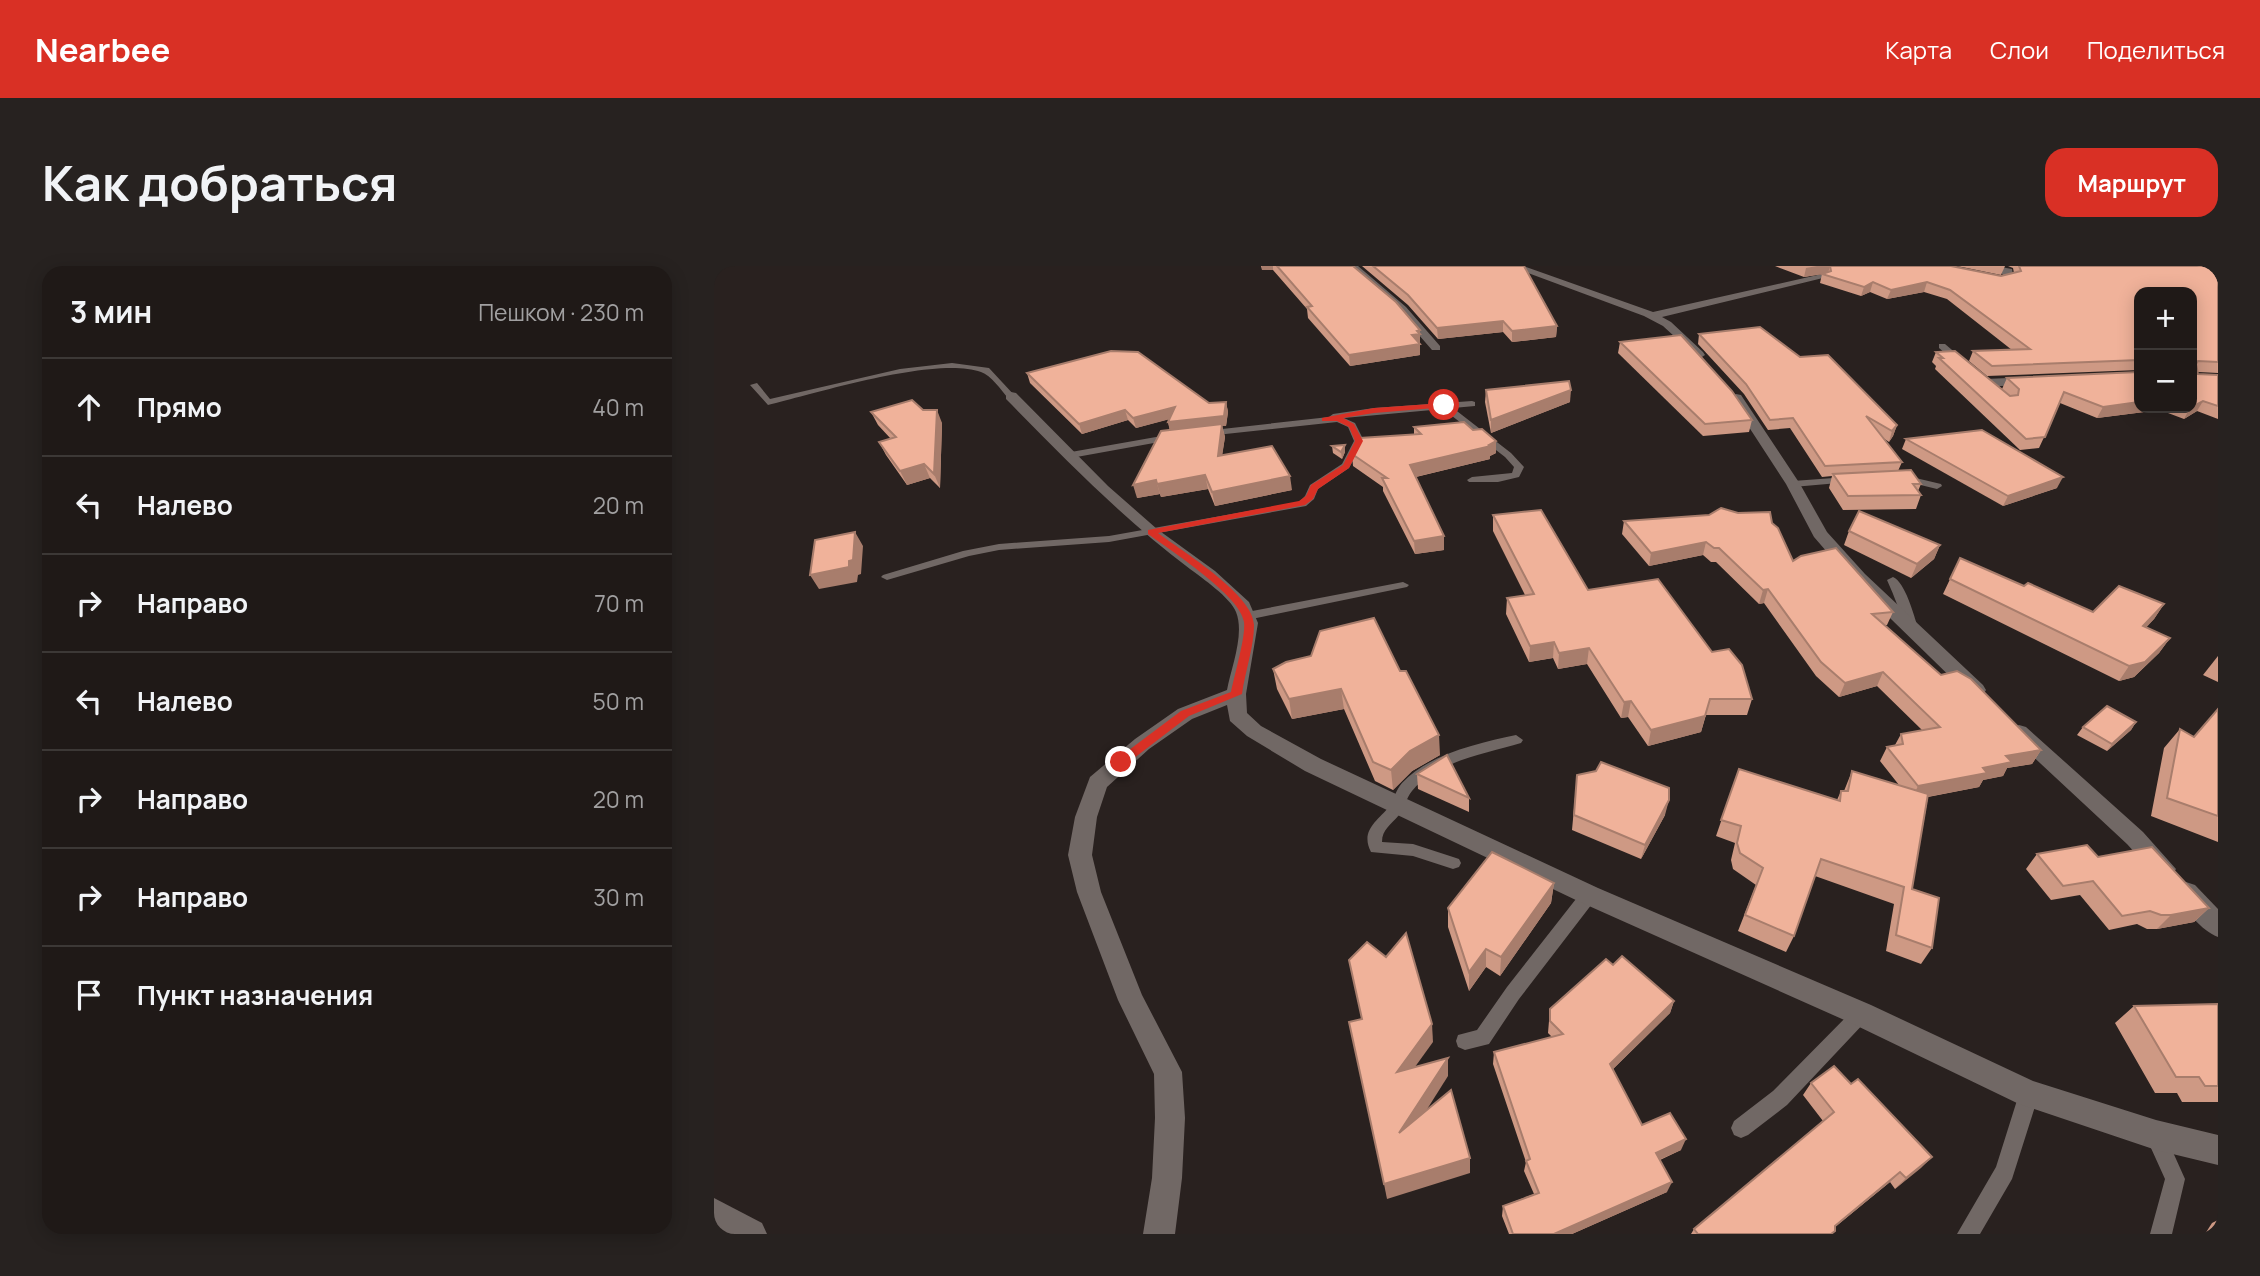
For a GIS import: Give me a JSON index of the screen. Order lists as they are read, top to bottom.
{
  "page": {
    "header": "Nearbee",
    "nav": ["Карта", "Слои", "Поделиться"],
    "buttons": "Маршрут",
    "title": "Как добраться",
    "heading": ["3 мин", "Пешком · 230 m"],
    "map_buttons": ["+", "−"],
    "list": [
      ["Прямо", "40 m"],
      ["Налево", "20 m"],
      ["Направо", "70 m"],
      ["Налево", "50 m"],
      ["Направо", "20 m"],
      ["Направо", "30 m"],
      "Пункт назначения"
    ]
  }
}
